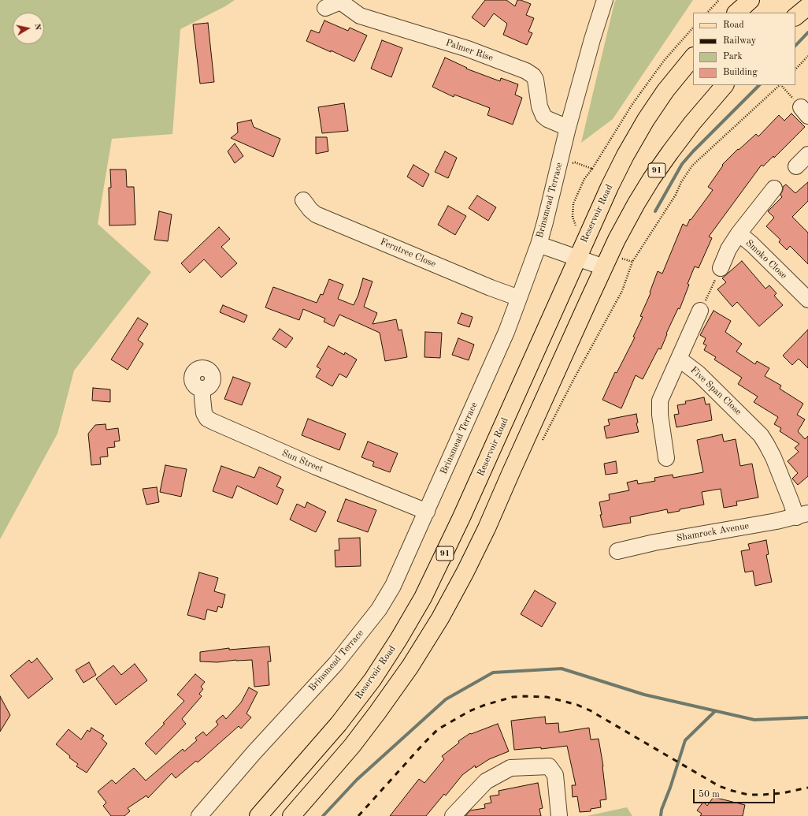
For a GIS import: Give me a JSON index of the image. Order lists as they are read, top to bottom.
{
  "streets": {
    "main road": ["91", "Reservoir Road"],
    "street": [
      "Palmer Rise",
      "Brinsmead Terrace",
      "Ferntree Close",
      "Smoko Close",
      "Five Span Close",
      "Sun Street",
      "Shamrock Avenue"
    ]
  },
  "crossings": [
    ["Palmer Rise", "Brinsmead Terrace"],
    ["Brinsmead Terrace", "Ferntree Close"],
    ["Brinsmead Terrace", "Sun Street"],
    ["Five Span Close", "Shamrock Avenue"]
  ],
  "legend": [
    "Road",
    "Railway",
    "Park",
    "Building"
  ],
  "scale_bar": "50 m",
  "north": "right"
}
